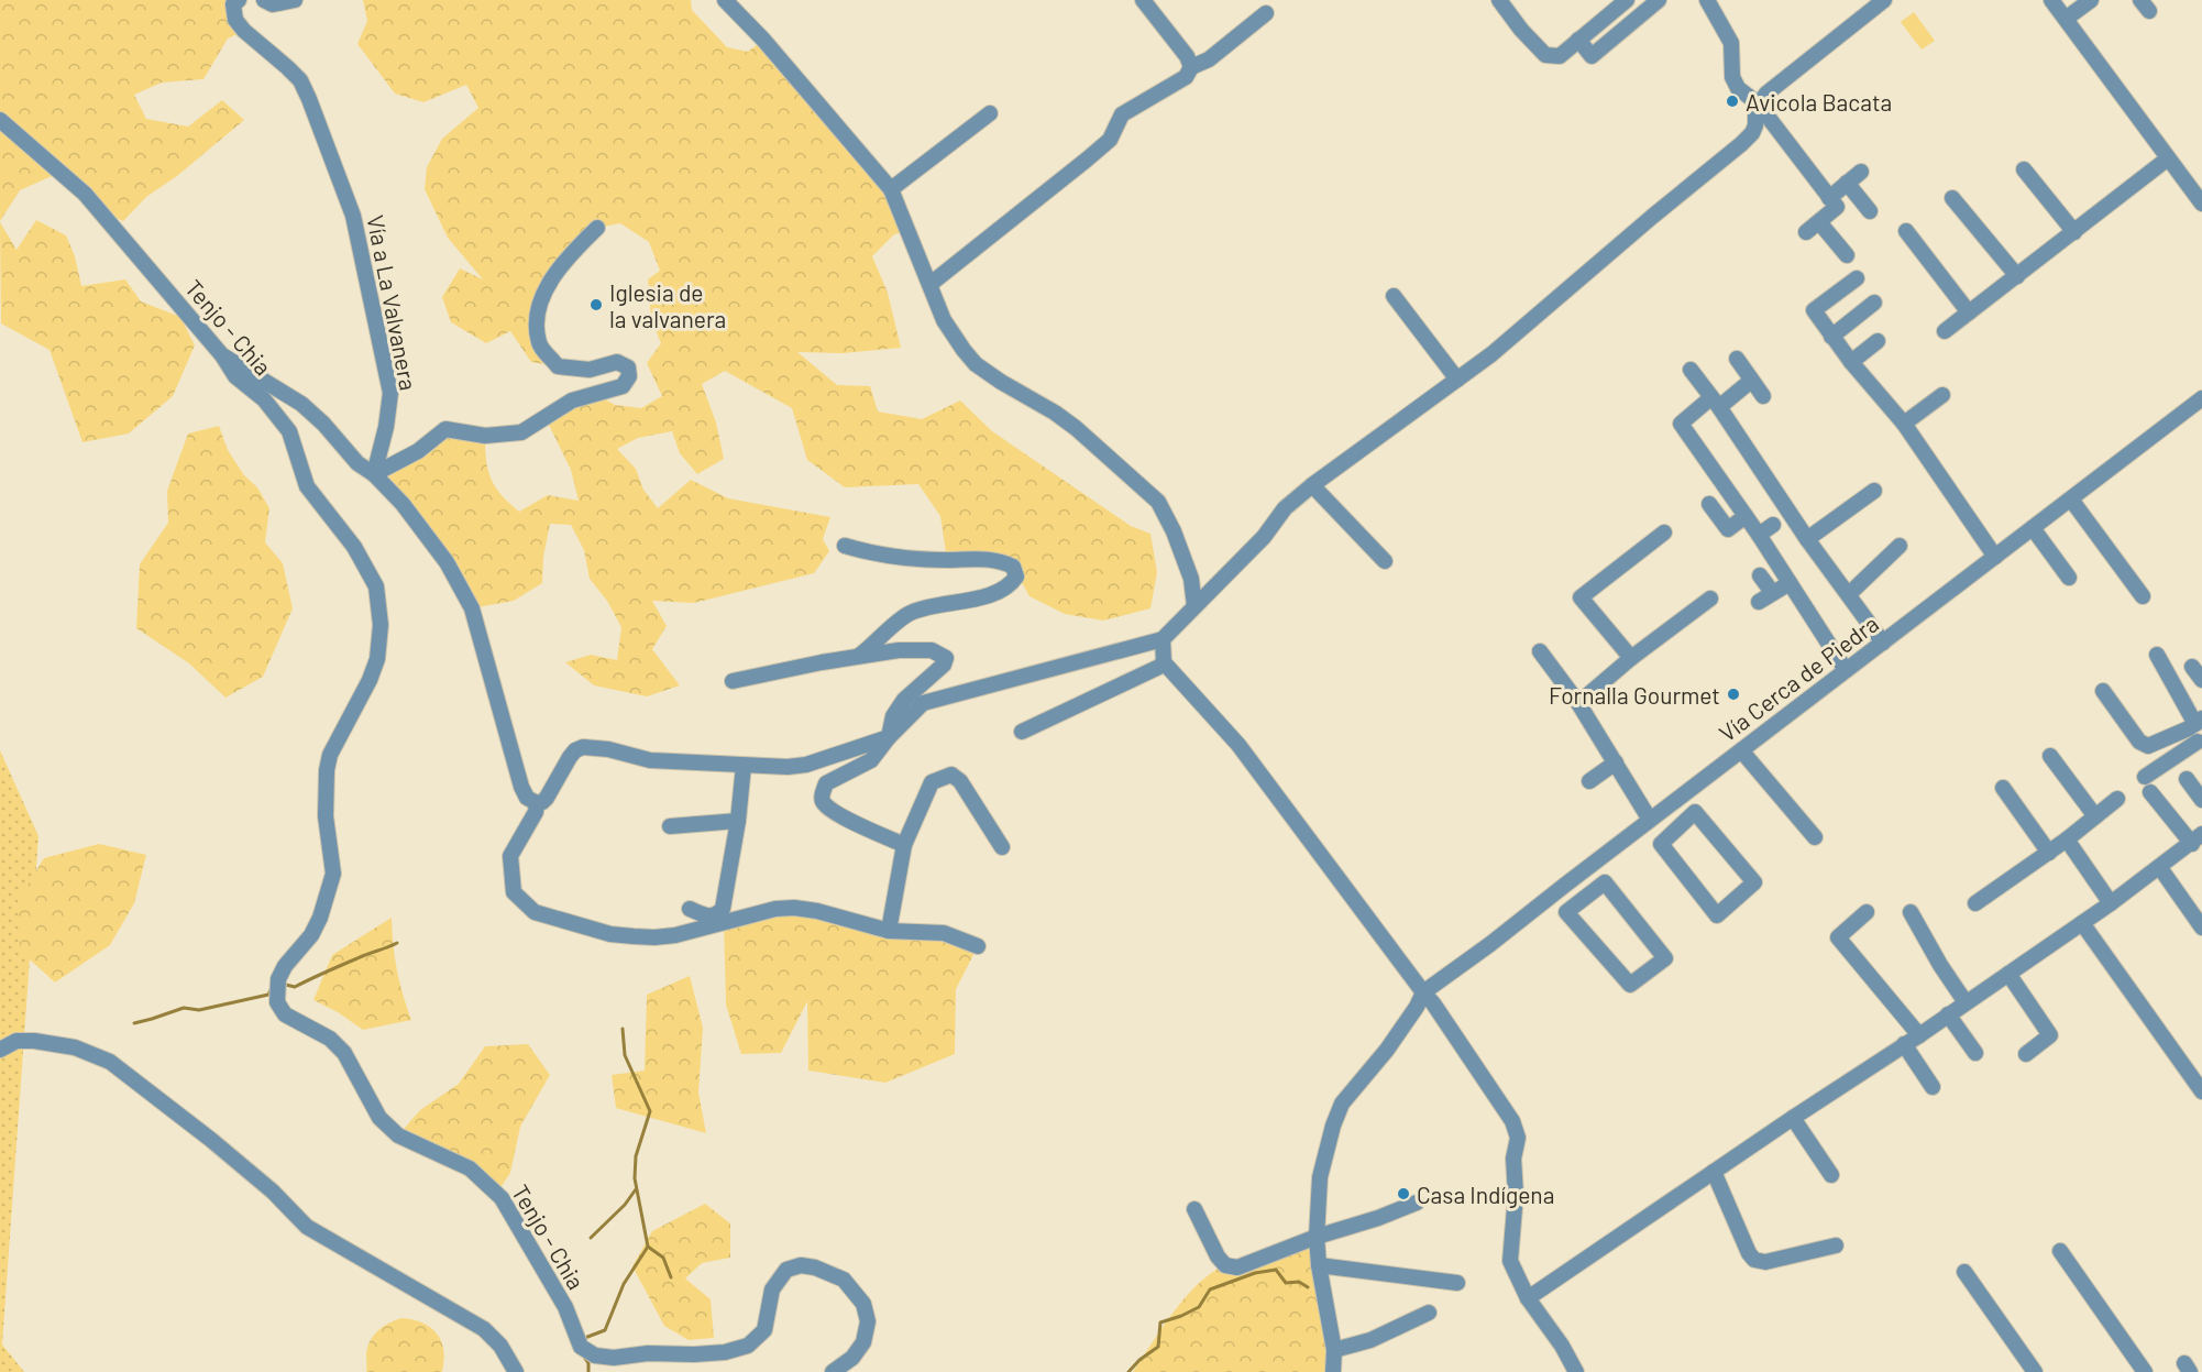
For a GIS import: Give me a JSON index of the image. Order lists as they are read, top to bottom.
{
  "streets": {
    "street": ["Vía a La Valvanera", "Tenjo - Chia", "Vía Cerca de Piedra"]
  },
  "places": [
    "Avicola Bacata",
    "Iglesia de la valvanera",
    "Fornalla Gourmet",
    "Casa Indígena"
  ]
}
